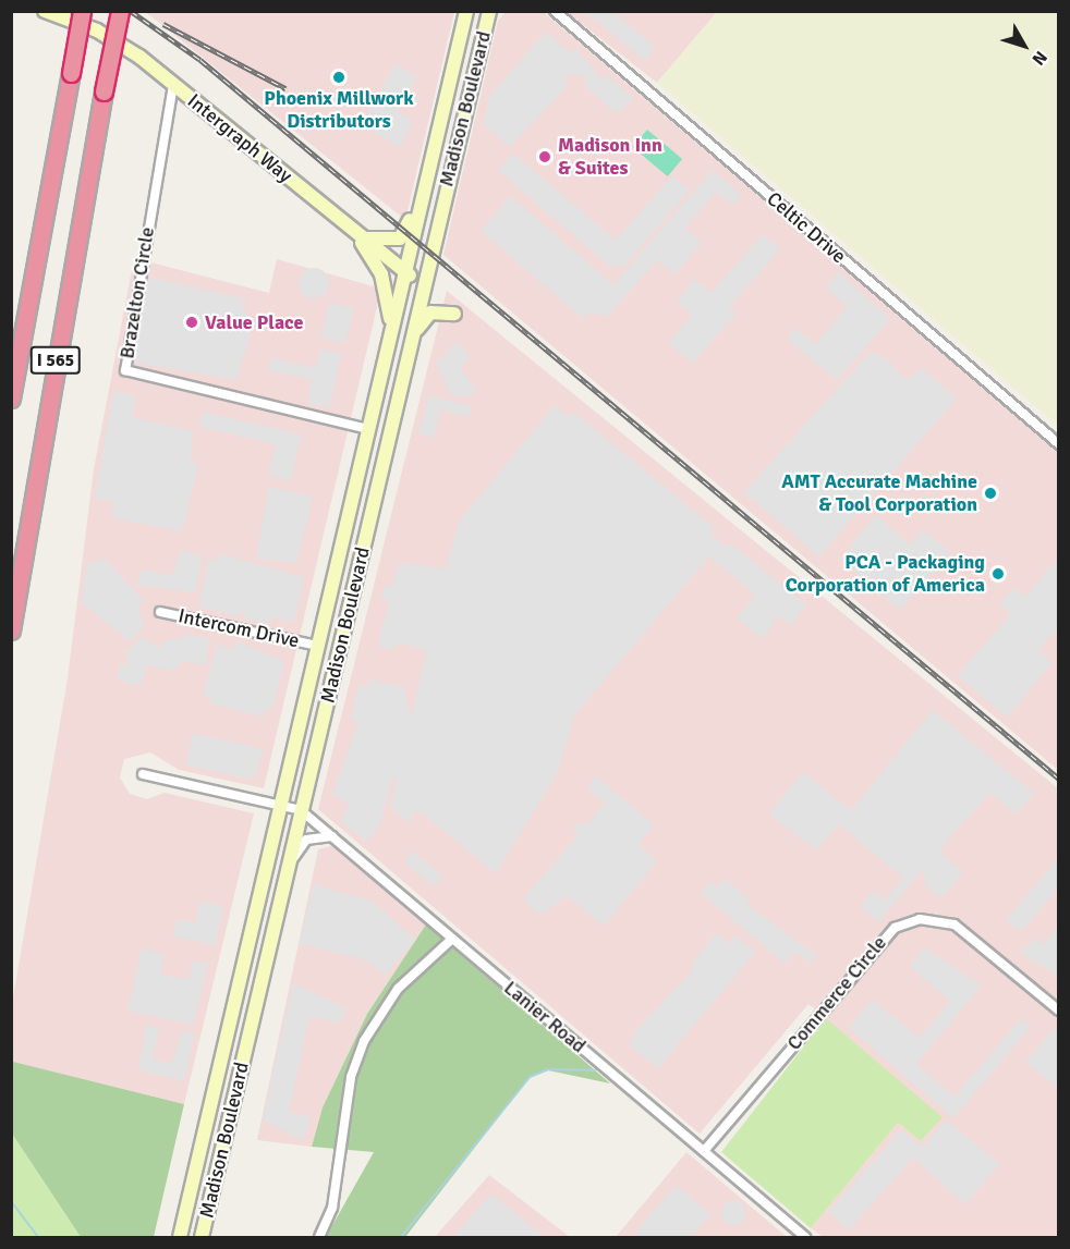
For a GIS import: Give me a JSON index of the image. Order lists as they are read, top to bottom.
{
  "streets": {
    "highway": ["I 565"],
    "main road": ["Madison Boulevard", "Intergraph Way"],
    "street": [
      "Celtic Drive",
      "Brazelton Circle",
      "Intercom Drive",
      "Commerce Circle",
      "Lanier Road"
    ]
  },
  "crossings": [
    ["Madison Boulevard", "Intergraph Way"],
    ["Madison Boulevard", "Brazelton Circle"],
    ["Madison Boulevard", "Intercom Drive"],
    ["Madison Boulevard", "Lanier Road"],
    ["Intergraph Way", "Brazelton Circle"],
    ["Commerce Circle", "Lanier Road"]
  ],
  "places": [
    "Phoenix Millwork Distributors",
    "Madison Inn & Suites",
    "Value Place",
    "AMT Accurate Machine & Tool Corporation",
    "PCA - Packaging Corporation of America"
  ],
  "north": "bottom right"
}
